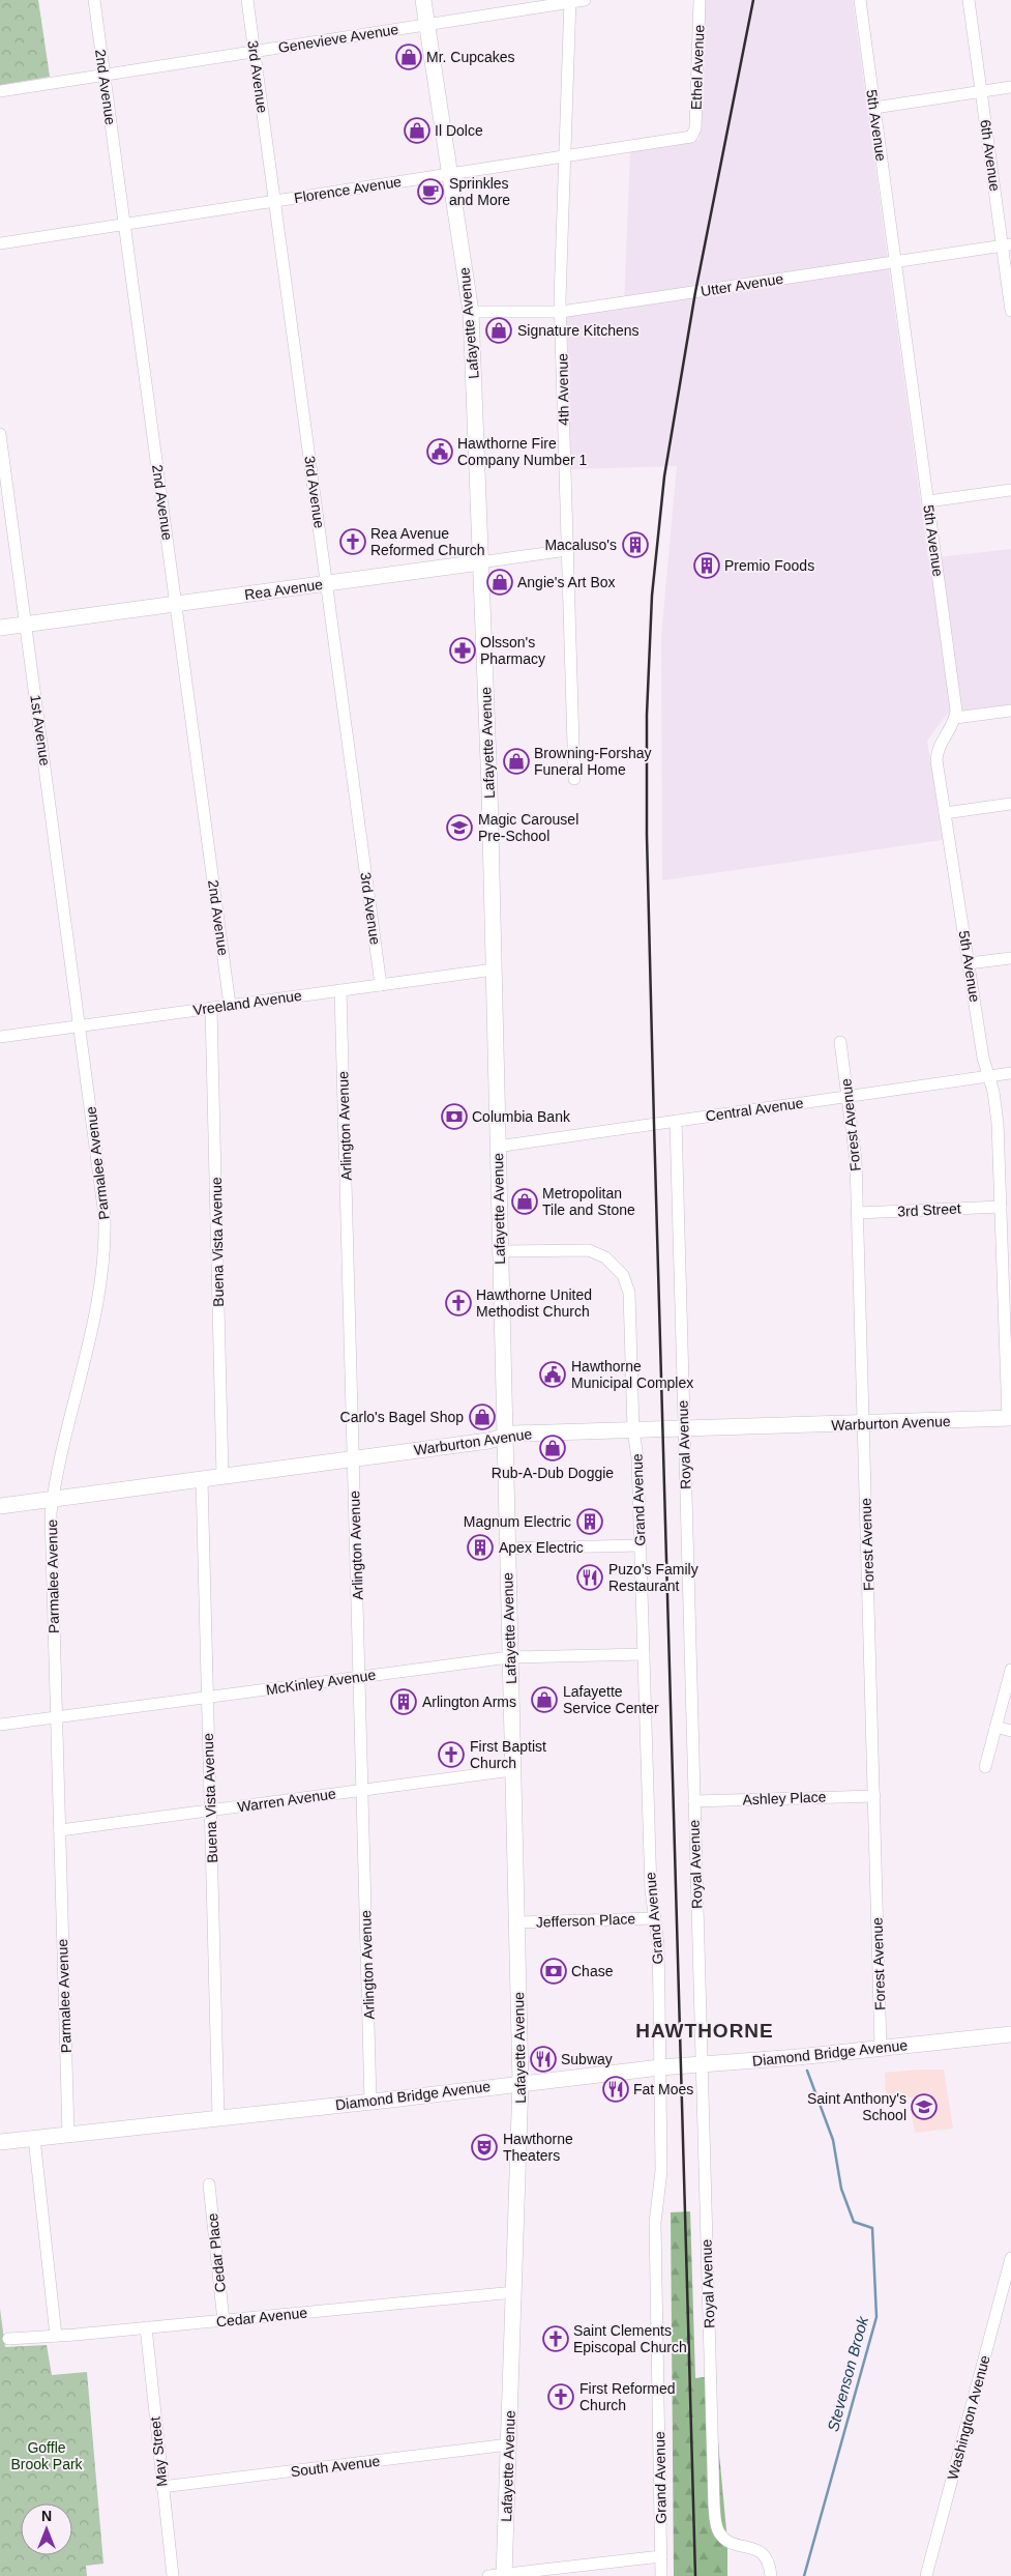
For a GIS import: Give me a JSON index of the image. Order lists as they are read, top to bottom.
{
  "streets": {
    "street": [
      "Genevieve Avenue",
      "Ethel Avenue",
      "3rd Avenue",
      "2nd Avenue",
      "5th Avenue",
      "6th Avenue",
      "Florence Avenue",
      "Utter Avenue",
      "Lafayette Avenue",
      "4th Avenue",
      "Rea Avenue",
      "1st Avenue",
      "Vreeland Avenue",
      "Central Avenue",
      "Forest Avenue",
      "Arlington Avenue",
      "Parmalee Avenue",
      "3rd Street",
      "Buena Vista Avenue",
      "Warburton Avenue",
      "Royal Avenue",
      "Grand Avenue",
      "McKinley Avenue",
      "Ashley Place",
      "Warren Avenue",
      "Jefferson Place",
      "Diamond Bridge Avenue",
      "Cedar Place",
      "Cedar Avenue",
      "Washington Avenue",
      "May Street",
      "South Avenue"
    ]
  },
  "crossings": [
    ["Genevieve Avenue", "3rd Avenue"],
    ["Genevieve Avenue", "2nd Avenue"],
    ["Genevieve Avenue", "Lafayette Avenue"],
    ["Genevieve Avenue", "4th Avenue"],
    ["Ethel Avenue", "Florence Avenue"],
    ["3rd Avenue", "Florence Avenue"],
    ["3rd Avenue", "Rea Avenue"],
    ["3rd Avenue", "Vreeland Avenue"],
    ["2nd Avenue", "Florence Avenue"],
    ["2nd Avenue", "Rea Avenue"],
    ["2nd Avenue", "Vreeland Avenue"],
    ["5th Avenue", "Utter Avenue"],
    ["5th Avenue", "Central Avenue"],
    ["5th Avenue", "3rd Street"],
    ["5th Avenue", "Warburton Avenue"],
    ["6th Avenue", "Utter Avenue"],
    ["Florence Avenue", "Lafayette Avenue"],
    ["Florence Avenue", "4th Avenue"],
    ["Utter Avenue", "Lafayette Avenue"],
    ["Utter Avenue", "4th Avenue"],
    ["Lafayette Avenue", "Rea Avenue"],
    ["Lafayette Avenue", "Vreeland Avenue"],
    ["Lafayette Avenue", "Central Avenue"],
    ["Lafayette Avenue", "Warburton Avenue"],
    ["Lafayette Avenue", "Grand Avenue"],
    ["Lafayette Avenue", "McKinley Avenue"],
    ["Lafayette Avenue", "Warren Avenue"],
    ["Lafayette Avenue", "Jefferson Place"],
    ["Lafayette Avenue", "Diamond Bridge Avenue"],
    ["Lafayette Avenue", "Cedar Avenue"],
    ["Lafayette Avenue", "South Avenue"],
    ["4th Avenue", "Rea Avenue"],
    ["Rea Avenue", "1st Avenue"],
    ["1st Avenue", "Vreeland Avenue"],
    ["1st Avenue", "Parmalee Avenue"],
    ["Vreeland Avenue", "Arlington Avenue"],
    ["Vreeland Avenue", "Parmalee Avenue"],
    ["Vreeland Avenue", "Buena Vista Avenue"],
    ["Central Avenue", "Forest Avenue"],
    ["Central Avenue", "Royal Avenue"],
    ["Forest Avenue", "3rd Street"],
    ["Forest Avenue", "Warburton Avenue"],
    ["Forest Avenue", "Ashley Place"],
    ["Forest Avenue", "Diamond Bridge Avenue"],
    ["Arlington Avenue", "Warburton Avenue"],
    ["Arlington Avenue", "McKinley Avenue"],
    ["Arlington Avenue", "Warren Avenue"],
    ["Arlington Avenue", "Diamond Bridge Avenue"],
    ["Parmalee Avenue", "Warburton Avenue"],
    ["Parmalee Avenue", "McKinley Avenue"],
    ["Parmalee Avenue", "Warren Avenue"],
    ["Parmalee Avenue", "Diamond Bridge Avenue"],
    ["Buena Vista Avenue", "Warburton Avenue"],
    ["Buena Vista Avenue", "McKinley Avenue"],
    ["Buena Vista Avenue", "Warren Avenue"],
    ["Buena Vista Avenue", "Diamond Bridge Avenue"],
    ["Warburton Avenue", "Royal Avenue"],
    ["Warburton Avenue", "Grand Avenue"],
    ["Royal Avenue", "Ashley Place"],
    ["Royal Avenue", "Diamond Bridge Avenue"],
    ["Grand Avenue", "McKinley Avenue"],
    ["Grand Avenue", "Jefferson Place"],
    ["Grand Avenue", "Diamond Bridge Avenue"],
    ["Cedar Place", "Cedar Avenue"],
    ["Cedar Avenue", "May Street"],
    ["May Street", "South Avenue"]
  ],
  "districts": ["HAWTHORNE"],
  "water": ["Stevenson Brook"],
  "parks": ["Goffle Brook Park"],
  "places": {
    "shop": [
      "Mr. Cupcakes",
      "Il Dolce",
      "Signature Kitchens",
      "Angie's Art Box",
      "Browning-Forshay Funeral Home",
      "Metropolitan Tile and Stone",
      "Carlo's Bagel Shop",
      "Rub-A-Dub Doggie",
      "Lafayette Service Center"
    ],
    "cafe": ["Sprinkles and More"],
    "public building": ["Hawthorne Fire Company Number 1", "Hawthorne Municipal Complex"],
    "church": [
      "Rea Avenue Reformed Church",
      "Hawthorne United Methodist Church",
      "First Baptist Church",
      "Saint Clements Episcopal Church",
      "First Reformed Church"
    ],
    "building": [
      "Macaluso's",
      "Premio Foods",
      "Magnum Electric",
      "Apex Electric",
      "Arlington Arms"
    ],
    "pharmacy": ["Olsson's Pharmacy"],
    "school or university": ["Magic Carousel Pre-School", "Saint Anthony's School"],
    "bank": ["Columbia Bank", "Chase"],
    "restaurant": ["Puzo's Family Restaurant", "Subway", "Fat Moes"],
    "theatre": ["Hawthorne Theaters"]
  },
  "north": "top"
}
